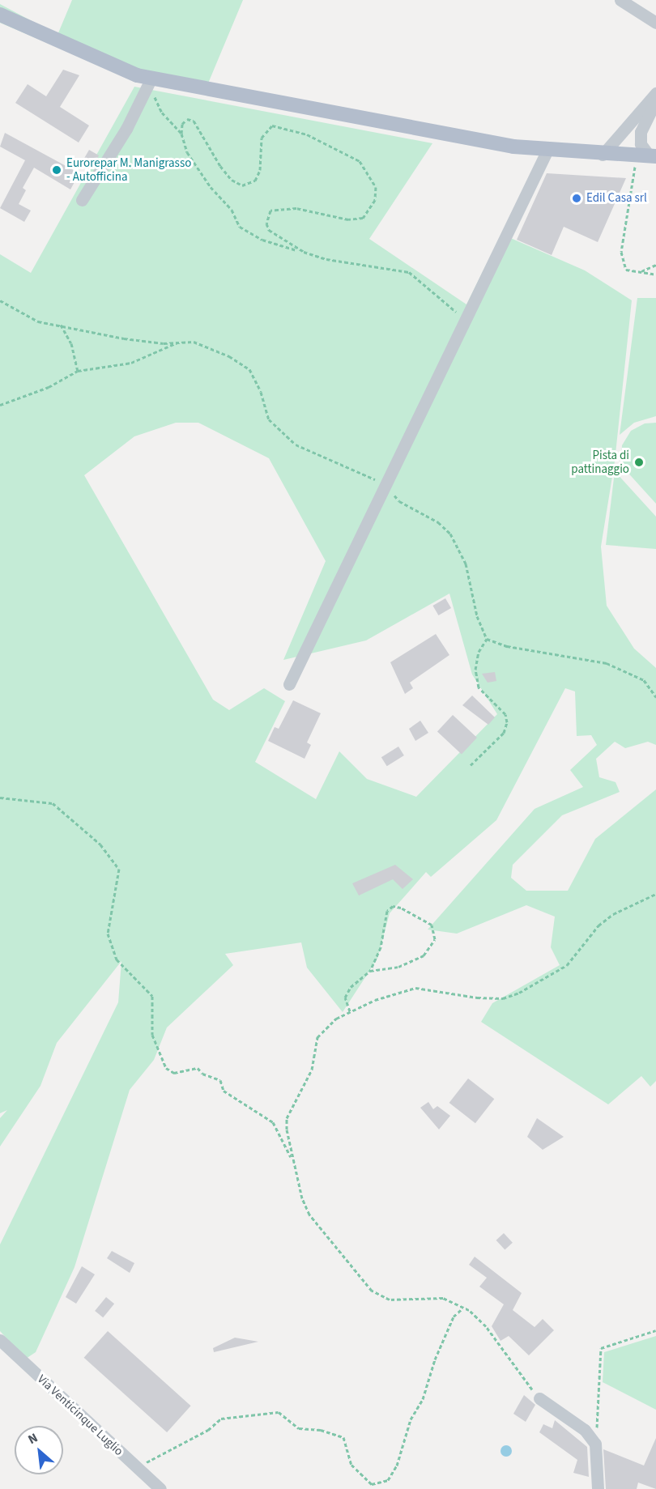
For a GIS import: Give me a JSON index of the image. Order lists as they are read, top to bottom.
{
  "streets": {
    "street": ["Via Venticinque Luglio"]
  },
  "places": ["Eurorepar M. Manigrasso - Autofficina", "Edil Casa srl", "Pista di pattinaggio"],
  "north": "top left"
}
